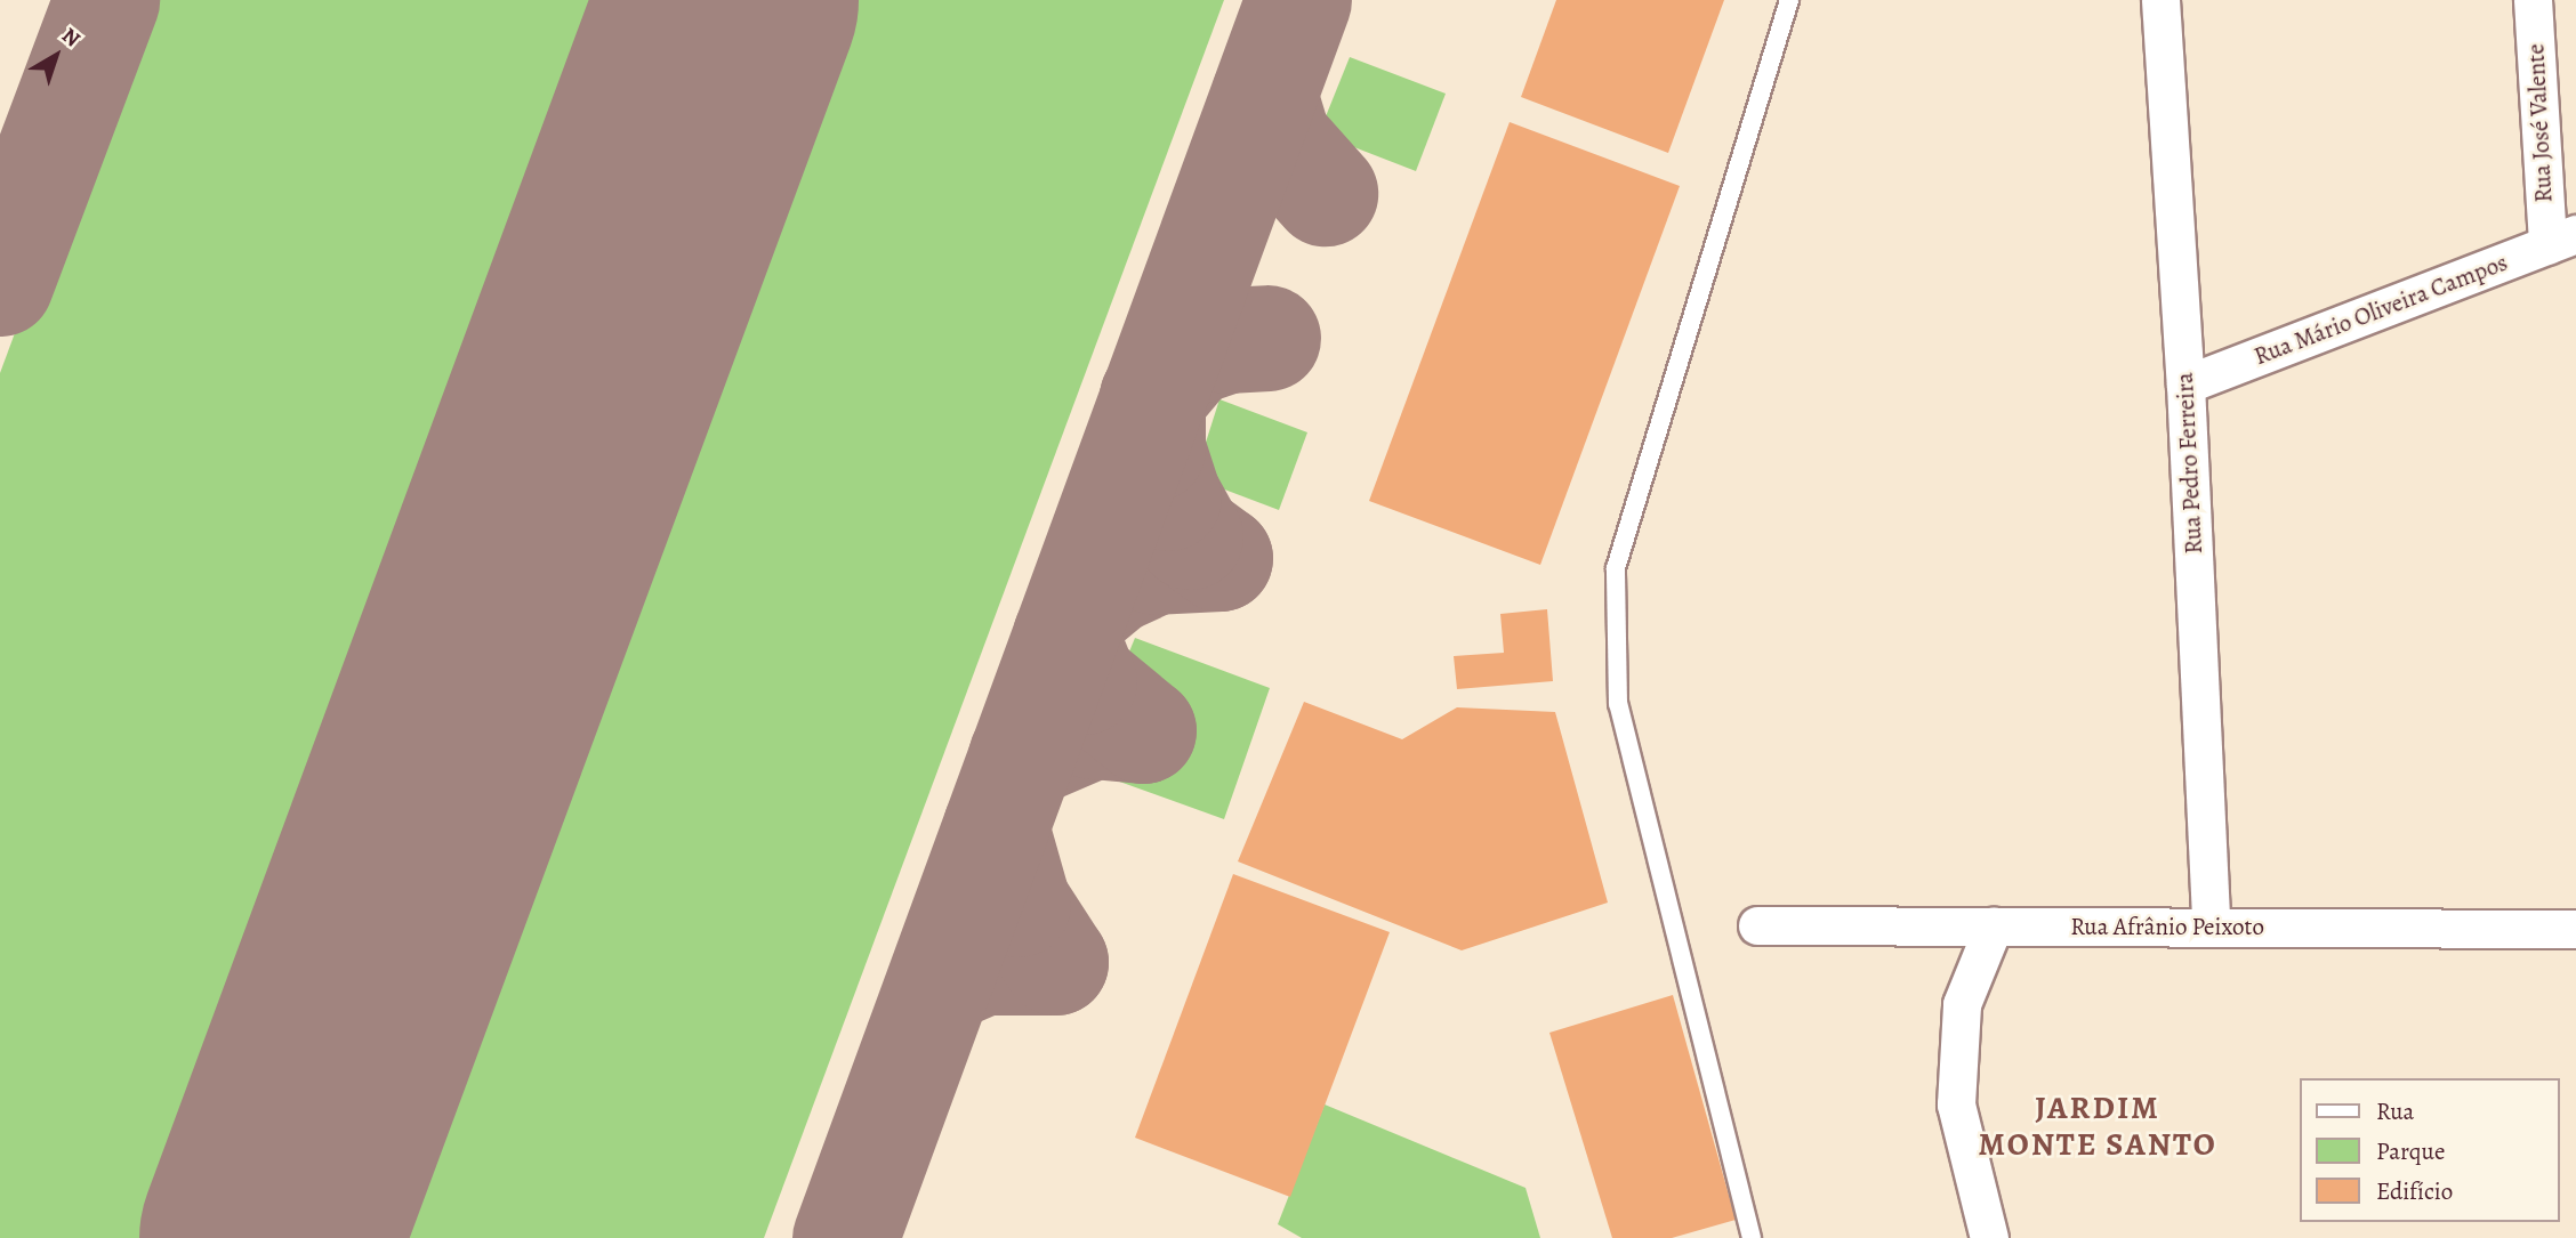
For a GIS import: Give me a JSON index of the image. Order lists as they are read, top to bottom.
{
  "streets": {
    "street": [
      "Rua José Valente",
      "Rua Mário Oliveira Campos",
      "Rua Pedro Ferreira",
      "Rua Afrânio Peixoto"
    ]
  },
  "crossings": [
    ["Rua José Valente", "Rua Mário Oliveira Campos"],
    ["Rua Mário Oliveira Campos", "Rua Pedro Ferreira"],
    ["Rua Pedro Ferreira", "Rua Afrânio Peixoto"]
  ],
  "districts": ["JARDIM MONTE SANTO"],
  "legend": ["Rua", "Parque", "Edifício"],
  "north": "top right"
}
